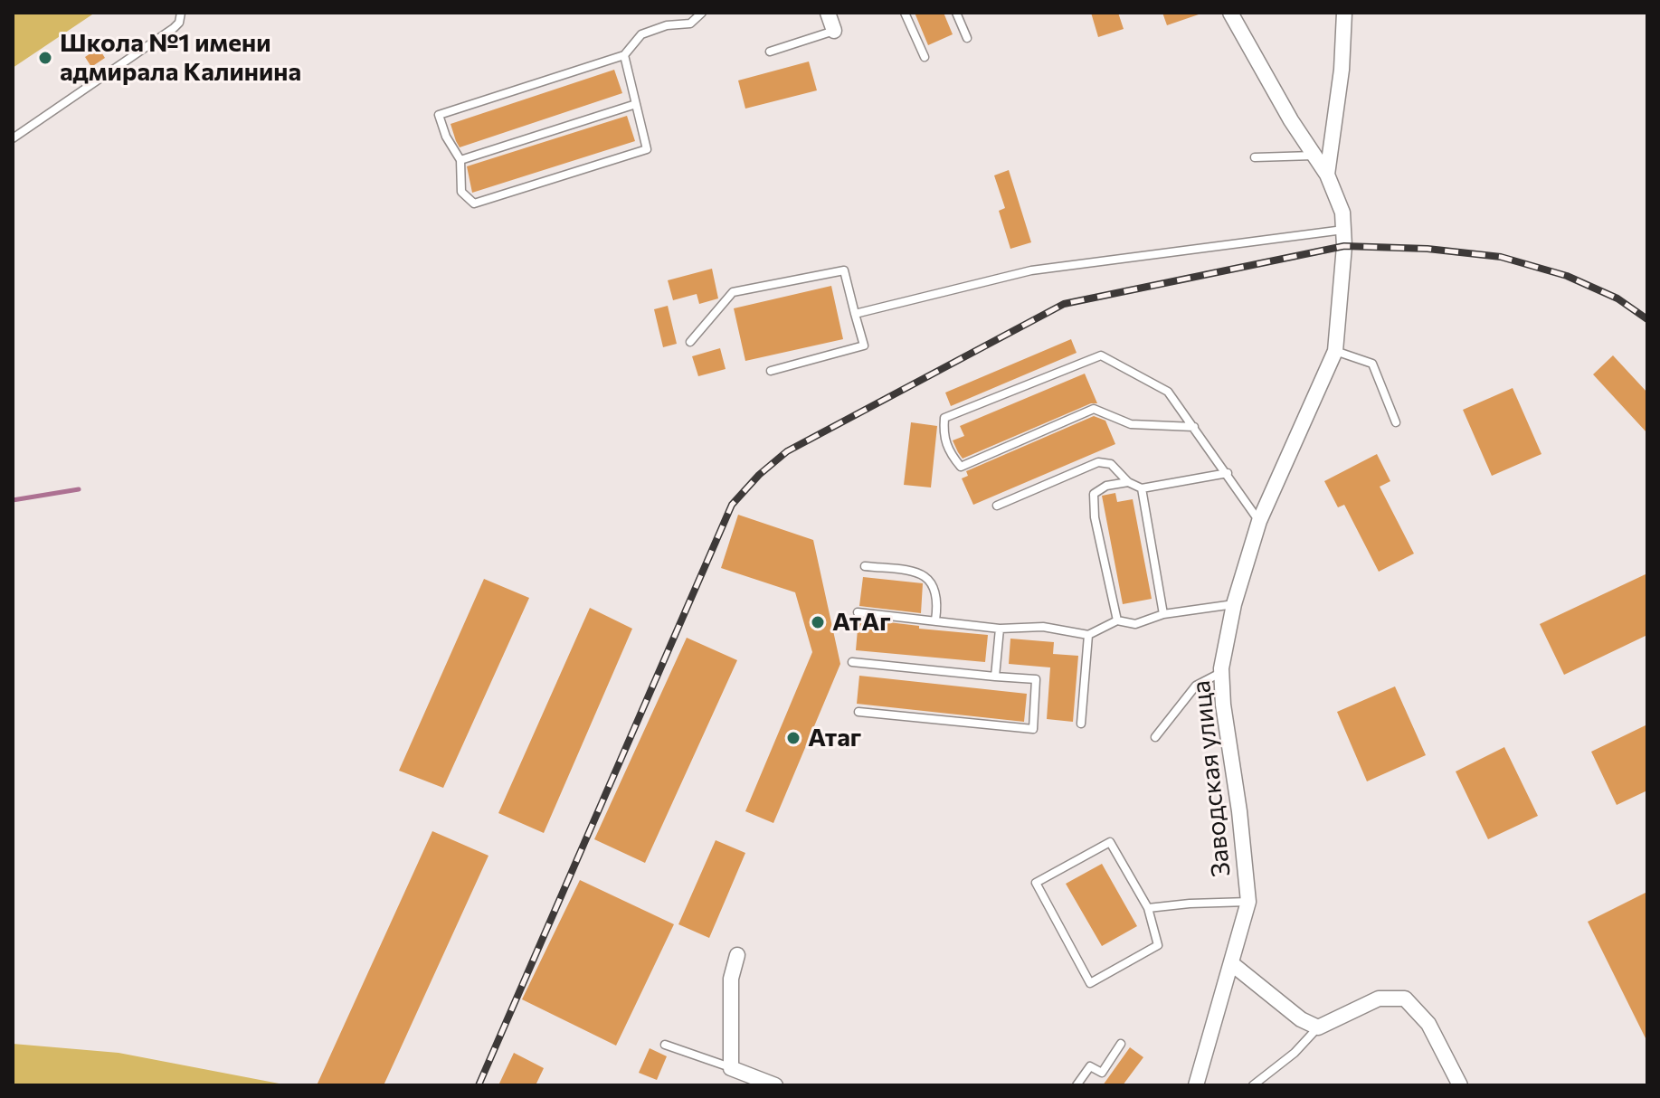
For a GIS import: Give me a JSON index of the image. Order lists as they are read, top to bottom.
{
  "streets": {
    "street": ["Заводская улица"]
  },
  "places": ["Школа №1 имени адмирала Калинина", "АтАг", "Атаг"]
}
